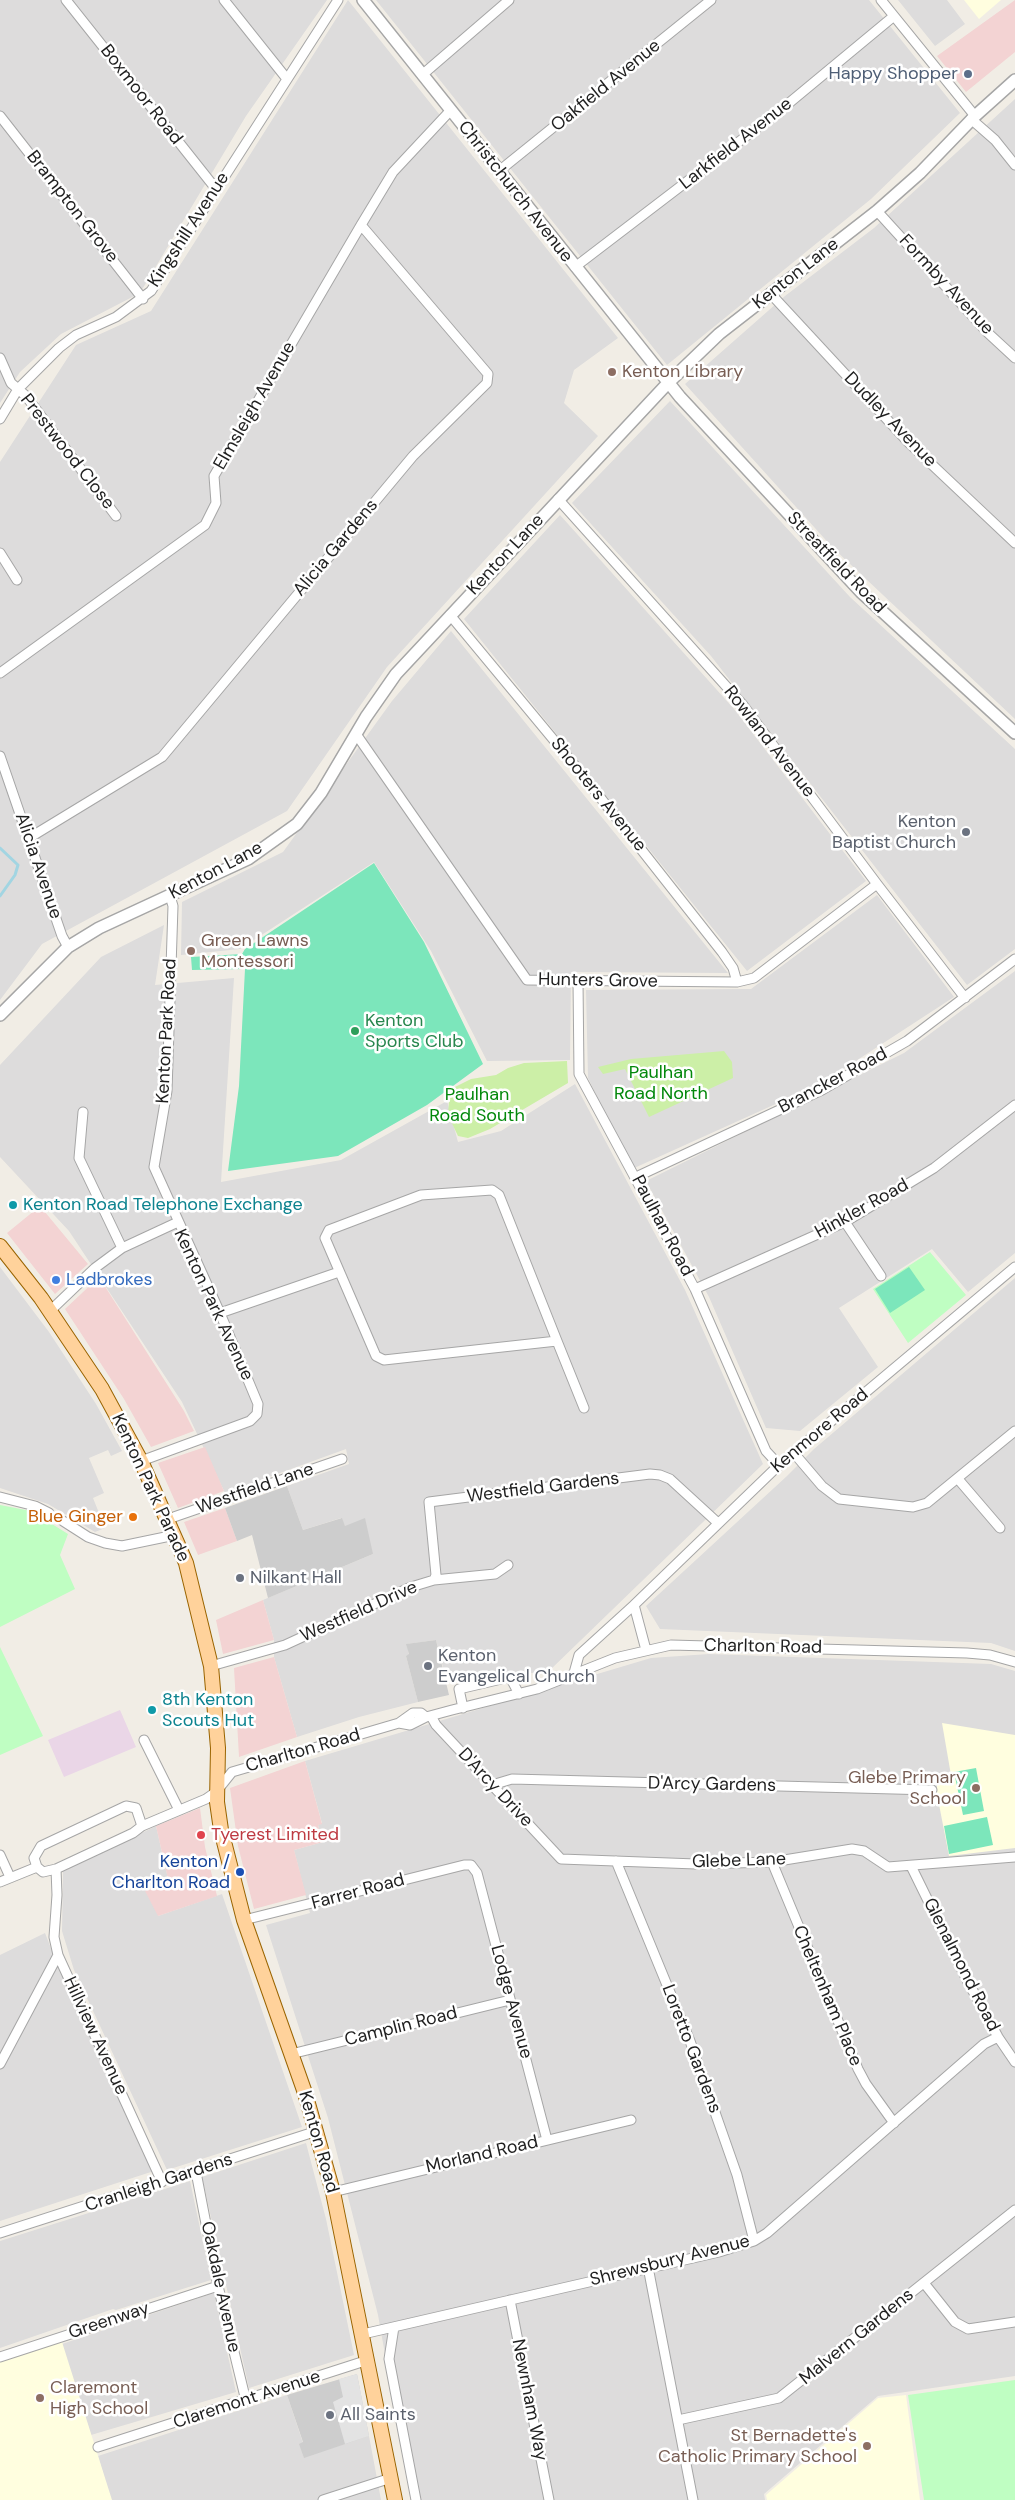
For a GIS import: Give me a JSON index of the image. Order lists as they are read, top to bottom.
{
  "streets": {
    "main road": ["Kenton Park Parade", "Kenton Road"],
    "street": [
      "Oakfield Avenue",
      "Boxmoor Road",
      "Larkfield Avenue",
      "Christchurch Avenue",
      "Brampton Grove",
      "Kingshill Avenue",
      "Kenton Lane",
      "Formby Avenue",
      "Elmsleigh Avenue",
      "Dudley Avenue",
      "Prestwood Close",
      "Alicia Gardens",
      "Streatfield Road",
      "Rowland Avenue",
      "Shooters Avenue",
      "Alicia Avenue",
      "Hunters Grove",
      "Kenton Park Road",
      "Brancker Road",
      "Hinkler Road",
      "Paulhan Road",
      "Kenton Park Avenue",
      "Kenmore Road",
      "Westfield Gardens",
      "Westfield Lane",
      "Westfield Drive",
      "Charlton Road",
      "D'Arcy Gardens",
      "D'Arcy Drive",
      "Glebe Lane",
      "Farrer Road",
      "Glenalmond Road",
      "Cheltenham Place",
      "Lodge Avenue",
      "Camplin Road",
      "Hillview Avenue",
      "Loretto Gardens",
      "Morland Road",
      "Cranleigh Gardens",
      "Shrewsbury Avenue",
      "Oakdale Avenue",
      "Greenway",
      "Malvern Gardens",
      "Claremont Avenue",
      "Newnham Way"
    ]
  },
  "crossings": [
    ["Oakfield Avenue", "Christchurch Avenue"],
    ["Boxmoor Road", "Kingshill Avenue"],
    ["Larkfield Avenue", "Christchurch Avenue"],
    ["Christchurch Avenue", "Kenton Lane"],
    ["Christchurch Avenue", "Elmsleigh Avenue"],
    ["Christchurch Avenue", "Streatfield Road"],
    ["Brampton Grove", "Kingshill Avenue"],
    ["Kingshill Avenue", "Prestwood Close"],
    ["Kenton Lane", "Formby Avenue"],
    ["Kenton Lane", "Dudley Avenue"],
    ["Kenton Lane", "Streatfield Road"],
    ["Kenton Lane", "Rowland Avenue"],
    ["Kenton Lane", "Shooters Avenue"],
    ["Kenton Lane", "Alicia Avenue"],
    ["Kenton Lane", "Hunters Grove"],
    ["Kenton Lane", "Kenton Park Road"],
    ["Elmsleigh Avenue", "Alicia Gardens"],
    ["Alicia Gardens", "Alicia Avenue"],
    ["Rowland Avenue", "Hunters Grove"],
    ["Rowland Avenue", "Brancker Road"],
    ["Shooters Avenue", "Hunters Grove"],
    ["Hunters Grove", "Paulhan Road"],
    ["Kenton Park Road", "Kenton Park Avenue"],
    ["Brancker Road", "Paulhan Road"],
    ["Hinkler Road", "Paulhan Road"],
    ["Paulhan Road", "Kenmore Road"],
    ["Kenton Park Avenue", "Kenton Park Parade"],
    ["Kenmore Road", "Westfield Gardens"],
    ["Kenmore Road", "Charlton Road"],
    ["Kenton Park Parade", "Westfield Lane"],
    ["Kenton Park Parade", "Westfield Drive"],
    ["Kenton Park Parade", "Charlton Road"],
    ["Kenton Park Parade", "Kenton Road"],
    ["Westfield Gardens", "Westfield Drive"],
    ["Charlton Road", "D'Arcy Drive"],
    ["Charlton Road", "Kenton Road"],
    ["D'Arcy Gardens", "D'Arcy Drive"],
    ["D'Arcy Drive", "Glebe Lane"],
    ["Glebe Lane", "Glenalmond Road"],
    ["Glebe Lane", "Cheltenham Place"],
    ["Glebe Lane", "Loretto Gardens"],
    ["Farrer Road", "Lodge Avenue"],
    ["Farrer Road", "Kenton Road"],
    ["Glenalmond Road", "Shrewsbury Avenue"],
    ["Cheltenham Place", "Shrewsbury Avenue"],
    ["Lodge Avenue", "Camplin Road"],
    ["Lodge Avenue", "Morland Road"],
    ["Camplin Road", "Kenton Road"],
    ["Hillview Avenue", "Cranleigh Gardens"],
    ["Loretto Gardens", "Shrewsbury Avenue"],
    ["Kenton Road", "Morland Road"],
    ["Kenton Road", "Cranleigh Gardens"],
    ["Kenton Road", "Shrewsbury Avenue"],
    ["Kenton Road", "Claremont Avenue"],
    ["Cranleigh Gardens", "Oakdale Avenue"],
    ["Shrewsbury Avenue", "Newnham Way"],
    ["Oakdale Avenue", "Greenway"],
    ["Oakdale Avenue", "Claremont Avenue"]
  ],
  "parks": ["Paulhan Road North", "Paulhan Road South"],
  "places": [
    "Happy Shopper",
    "Kenton Library",
    "Kenton Baptist Church",
    "Green Lawns Montessori",
    "Kenton Sports Club",
    "Kenton Road Telephone Exchange",
    "Ladbrokes",
    "Blue Ginger",
    "Nilkant Hall",
    "Kenton Evangelical Church",
    "8th Kenton Scouts Hut",
    "Glebe Primary School",
    "Tyerest Limited",
    "Kenton / Charlton Road",
    "Claremont High School",
    "All Saints",
    "St Bernadette's Catholic Primary School"
  ]
}
